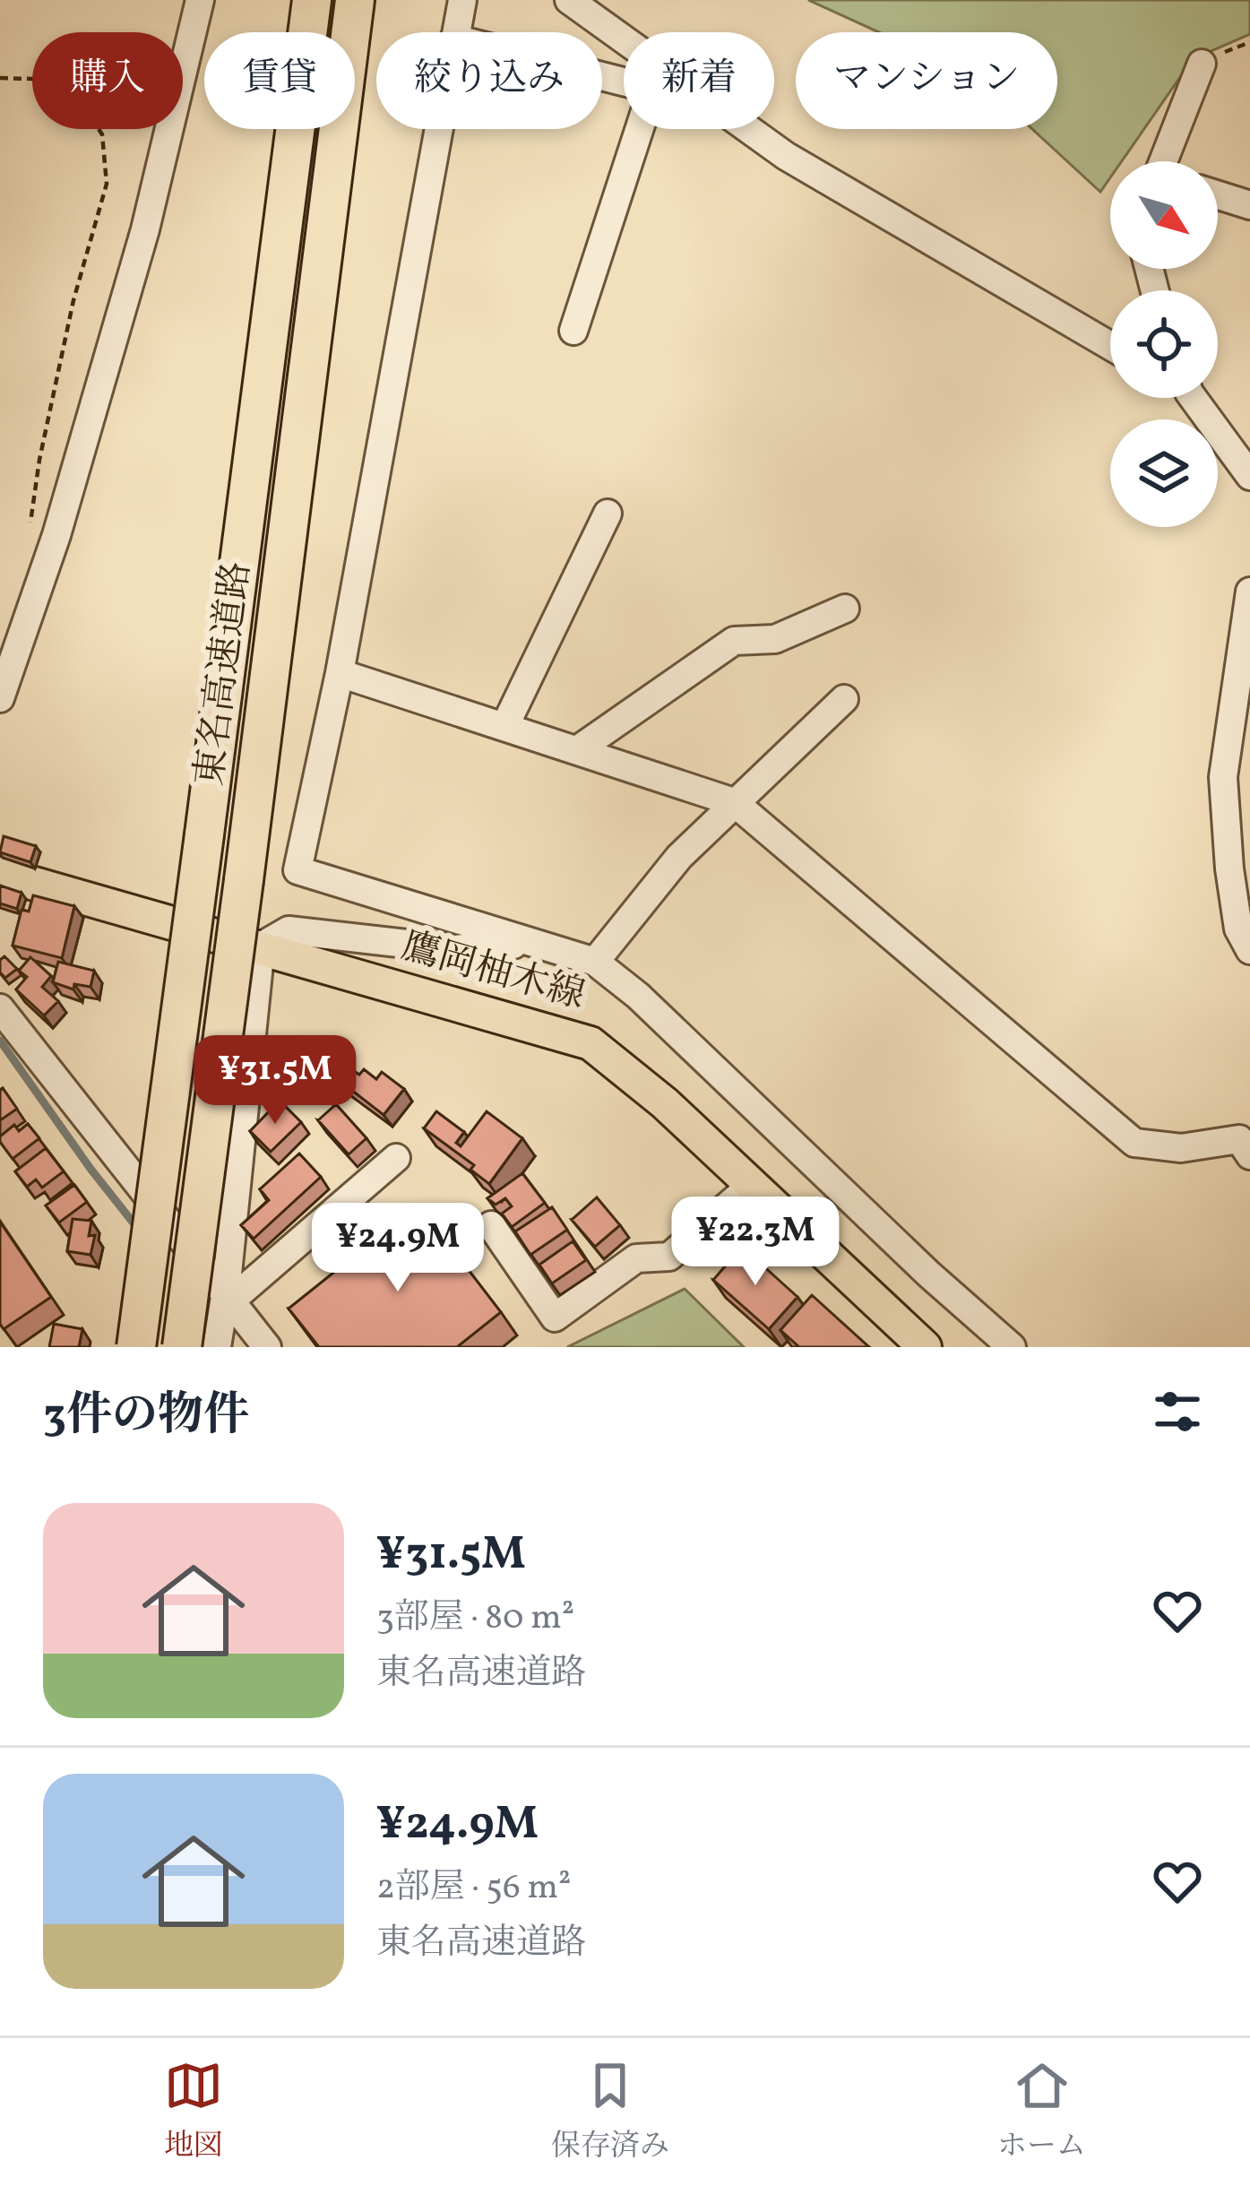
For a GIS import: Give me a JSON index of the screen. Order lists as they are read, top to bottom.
{
  "streets": {
    "highway": ["東名高速道路"],
    "main road": ["鷹岡柚木線"]
  },
  "north": "bottom right",
  "page": {
    "chip": [
      "購入",
      "賃貸",
      "絞り込み",
      "新着",
      "マンション"
    ],
    "price": ["¥31.5M", "¥22.3M", "¥24.9M"],
    "heading": "3件の物件",
    "list": [
      {
        "name": "¥31.5M",
        "note": "3部屋 · 80 m² · 東名高速道路"
      },
      {
        "name": "¥24.9M",
        "note": "2部屋 · 56 m² · 東名高速道路"
      }
    ],
    "tabs": ["地図", "保存済み", "ホーム"]
  }
}
